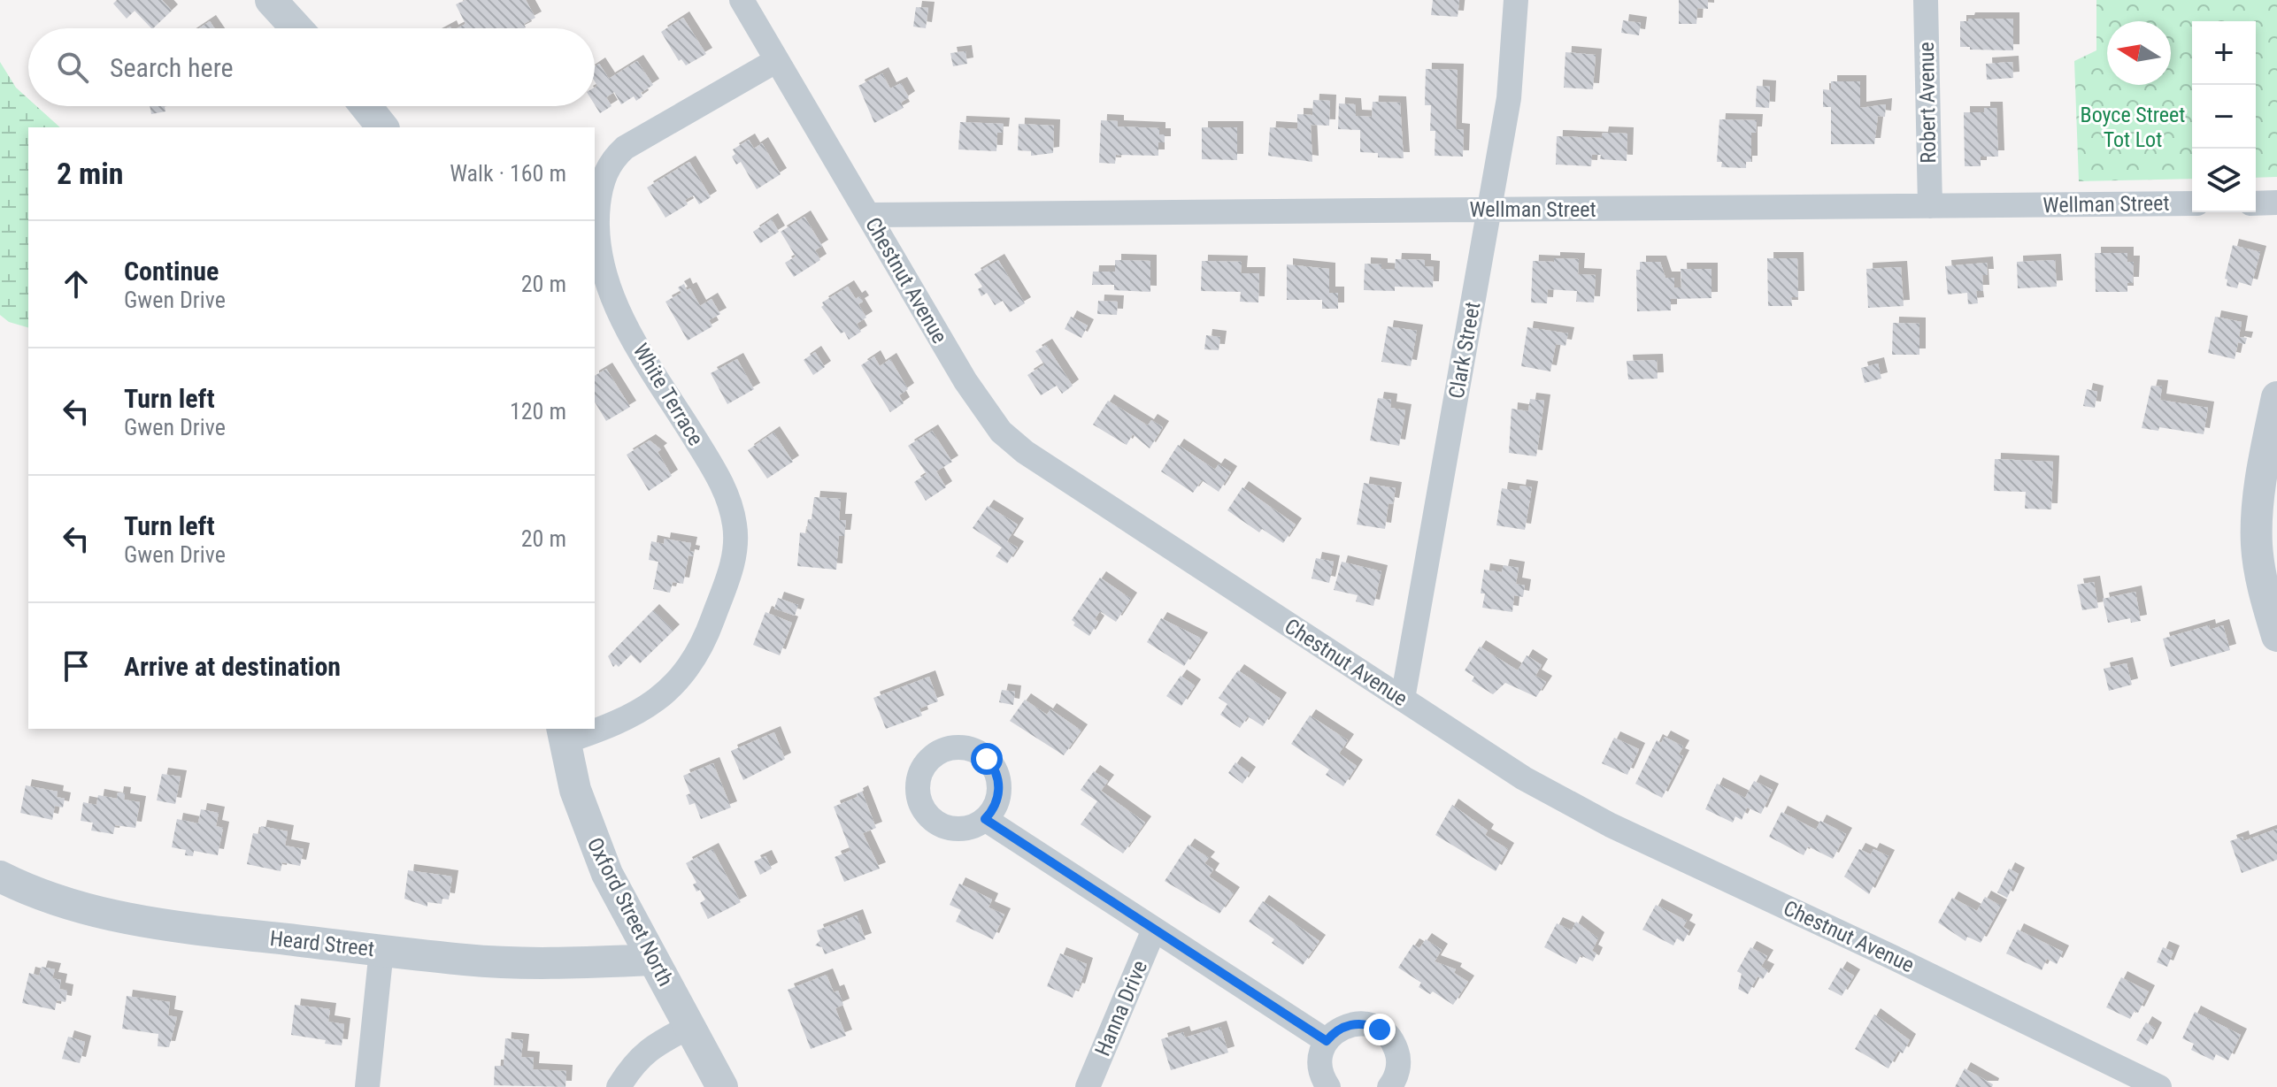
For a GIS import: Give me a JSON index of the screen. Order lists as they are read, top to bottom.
{
  "streets": {
    "street": [
      "Robert Avenue",
      "Wellman Street",
      "Chestnut Avenue",
      "Clark Street",
      "White Terrace",
      "Oxford Street North",
      "Heard Street",
      "Hanna Drive"
    ]
  },
  "crossings": [
    ["Robert Avenue", "Wellman Street"],
    ["Wellman Street", "Chestnut Avenue"],
    ["Wellman Street", "Clark Street"],
    ["Chestnut Avenue", "Clark Street"],
    ["Chestnut Avenue", "White Terrace"],
    ["White Terrace", "Oxford Street North"],
    ["Oxford Street North", "Heard Street"]
  ],
  "parks": ["Boyce Street Tot Lot"],
  "north": "left",
  "page": {
    "map_buttons": ["+", "−"],
    "search": "Search here",
    "heading": ["2 min", "Walk · 160 m"],
    "list": [
      ["Continue", "Gwen Drive", "20 m"],
      ["Turn left", "Gwen Drive", "120 m"],
      ["Turn left", "Gwen Drive", "20 m"],
      "Arrive at destination"
    ]
  }
}
